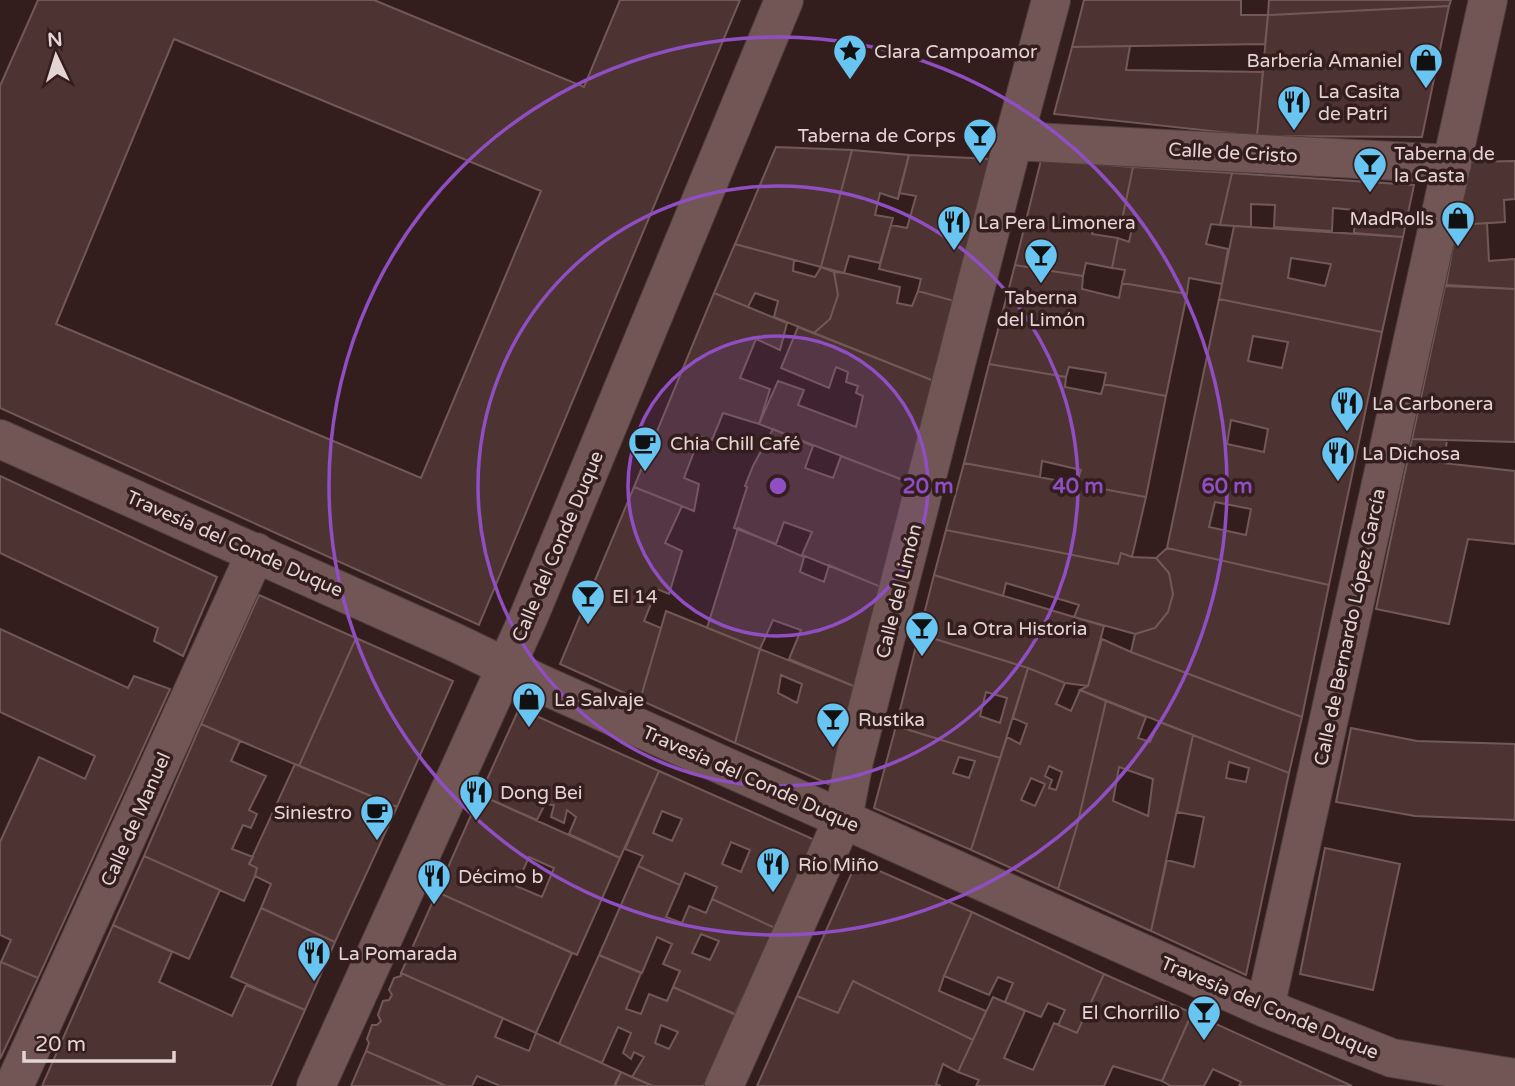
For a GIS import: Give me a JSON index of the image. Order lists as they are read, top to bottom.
{
  "streets": {
    "street": [
      "Calle de Cristo",
      "Travesía del Conde Duque",
      "Calle del Conde Duque",
      "Calle del Limón",
      "Calle de Bernardo López García",
      "Calle de Manuel"
    ]
  },
  "crossings": [
    ["Calle de Cristo", "Calle del Limón"],
    ["Calle de Cristo", "Calle de Bernardo López García"],
    ["Travesía del Conde Duque", "Calle del Conde Duque"],
    ["Travesía del Conde Duque", "Calle del Limón"],
    ["Travesía del Conde Duque", "Calle de Bernardo López García"],
    ["Travesía del Conde Duque", "Calle de Manuel"]
  ],
  "places": {
    "place": ["Clara Campoamor"],
    "shop": ["Barbería Amaniel", "MadRolls", "La Salvaje"],
    "restaurant": [
      "La Casita de Patri",
      "La Pera Limonera",
      "La Carbonera",
      "La Dichosa",
      "Dong Bei",
      "Río Miño",
      "Décimo b",
      "La Pomarada"
    ],
    "bar": [
      "Taberna de Corps",
      "Taberna de la Casta",
      "Taberna del Limón",
      "El 14",
      "La Otra Historia",
      "Rustika",
      "El Chorrillo"
    ],
    "cafe": ["Chia Chill Café", "Siniestro"]
  },
  "scale_bar": "20 m",
  "north": "top",
  "rings": ["20 m", "40 m", "60 m"]
}
